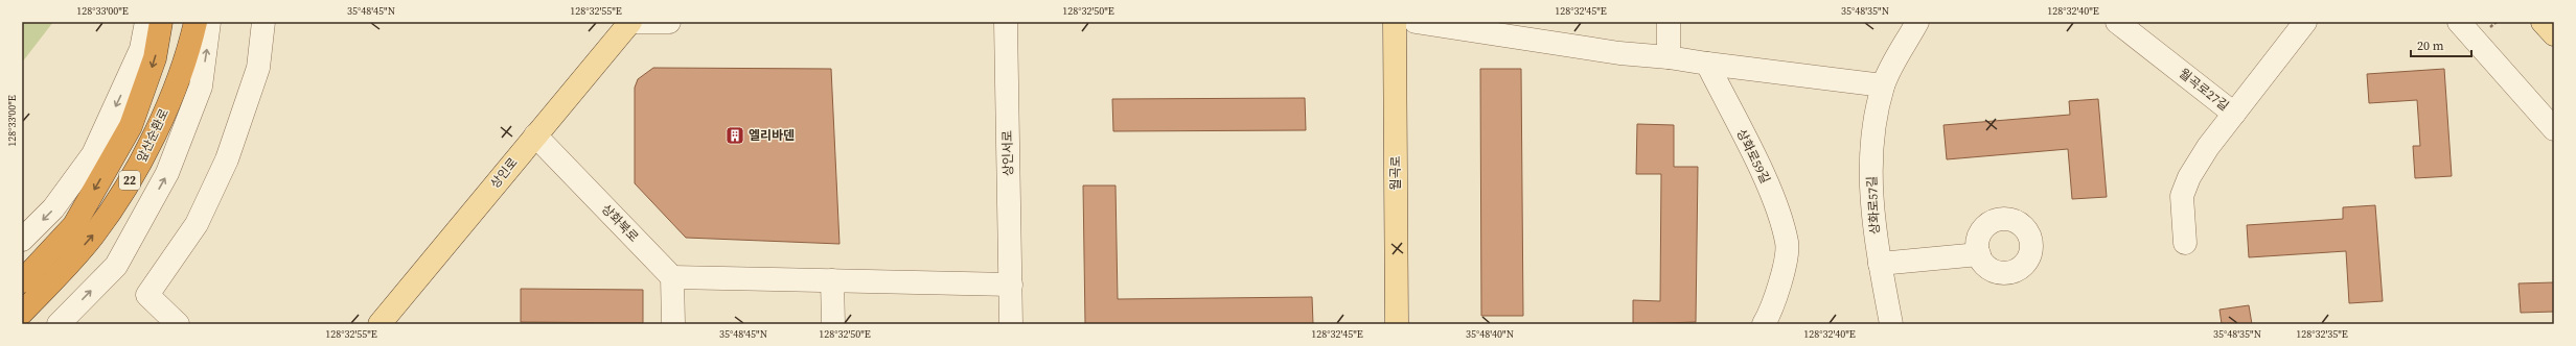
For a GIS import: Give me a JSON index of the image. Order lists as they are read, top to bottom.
{
  "streets": {
    "highway": ["앞산순환로", "22"],
    "main road": ["상인로", "월곡로"],
    "street": [
      "월곡로27길",
      "상인서로",
      "상화로59길",
      "상화로57길",
      "상화북로"
    ]
  },
  "crossings": [
    ["상인로", "상화북로"]
  ],
  "places": {
    "building": ["엘리바덴"]
  },
  "scale_bar": "20 m",
  "coordinates": [
    "128°33'00\"E",
    "35°48'45\"N",
    "128°32'55\"E",
    "128°32'50\"E",
    "128°32'45\"E",
    "35°48'35\"N",
    "128°32'40\"E",
    "35°48'40\"N",
    "128°32'35\"E"
  ]
}
